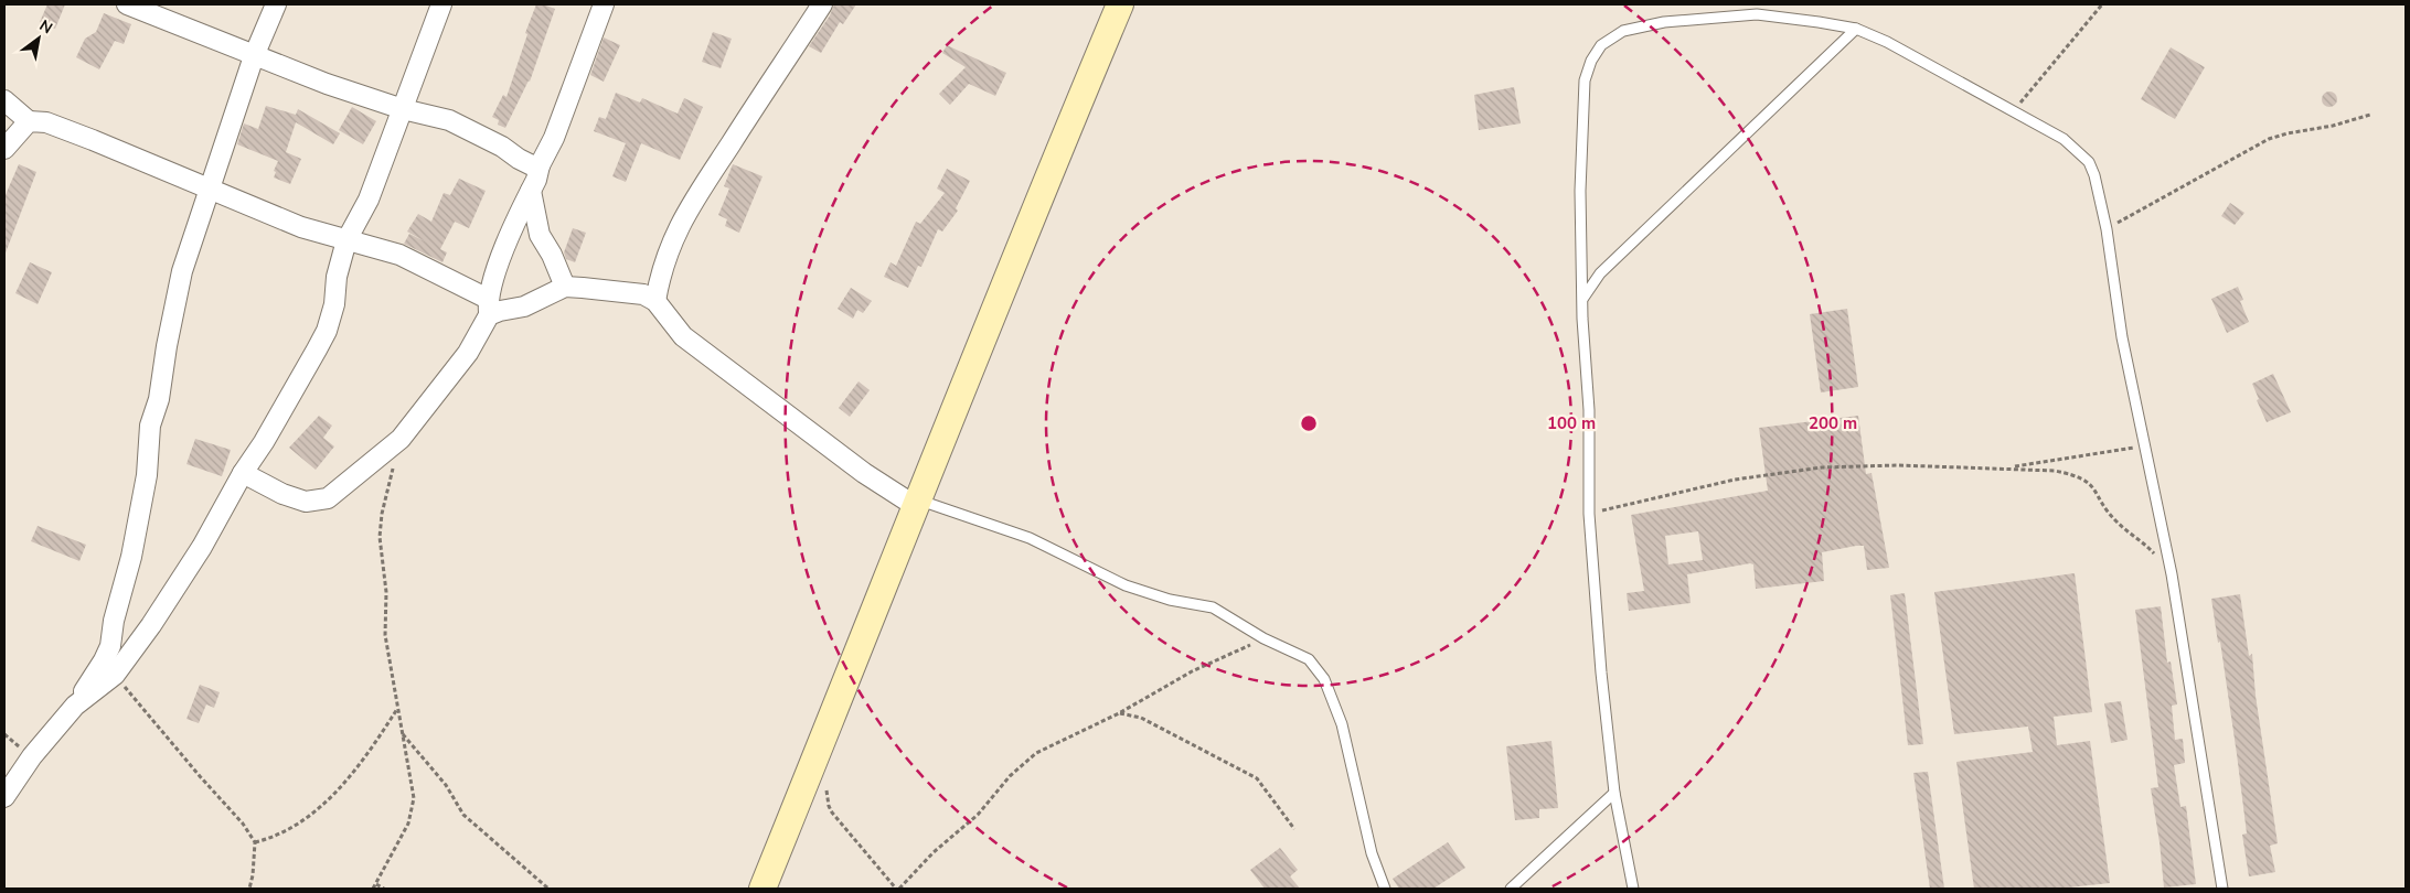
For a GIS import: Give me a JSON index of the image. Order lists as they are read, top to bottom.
{
  "north": "top right",
  "rings": ["100 m", "200 m"]
}
